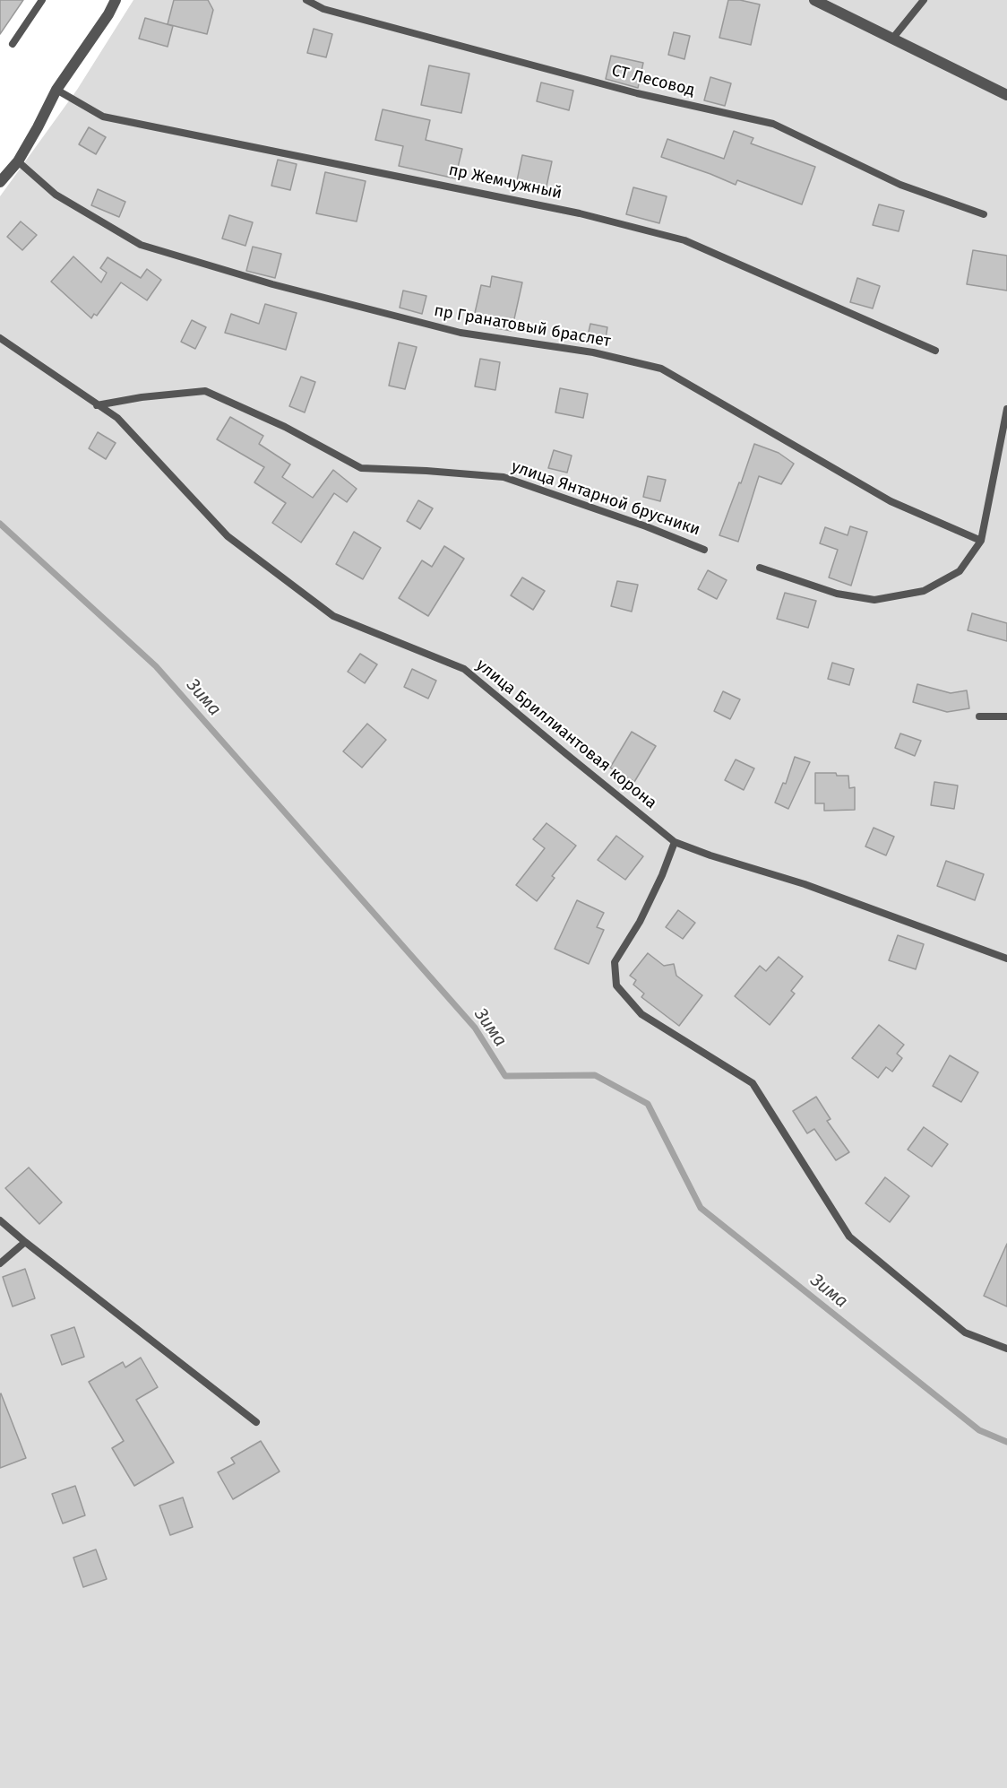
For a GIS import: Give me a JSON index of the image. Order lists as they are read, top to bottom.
{
  "streets": {
    "lane": [
      "СТ Лесовод",
      "пр Жемчужный",
      "пр Гранатовый браслет",
      "улица Янтарной брусники",
      "улица Бриллиантовая корона"
    ]
  },
  "crossings": [
    ["улица Янтарной брусники", "улица Бриллиантовая корона"]
  ],
  "water": ["Зима"]
}
